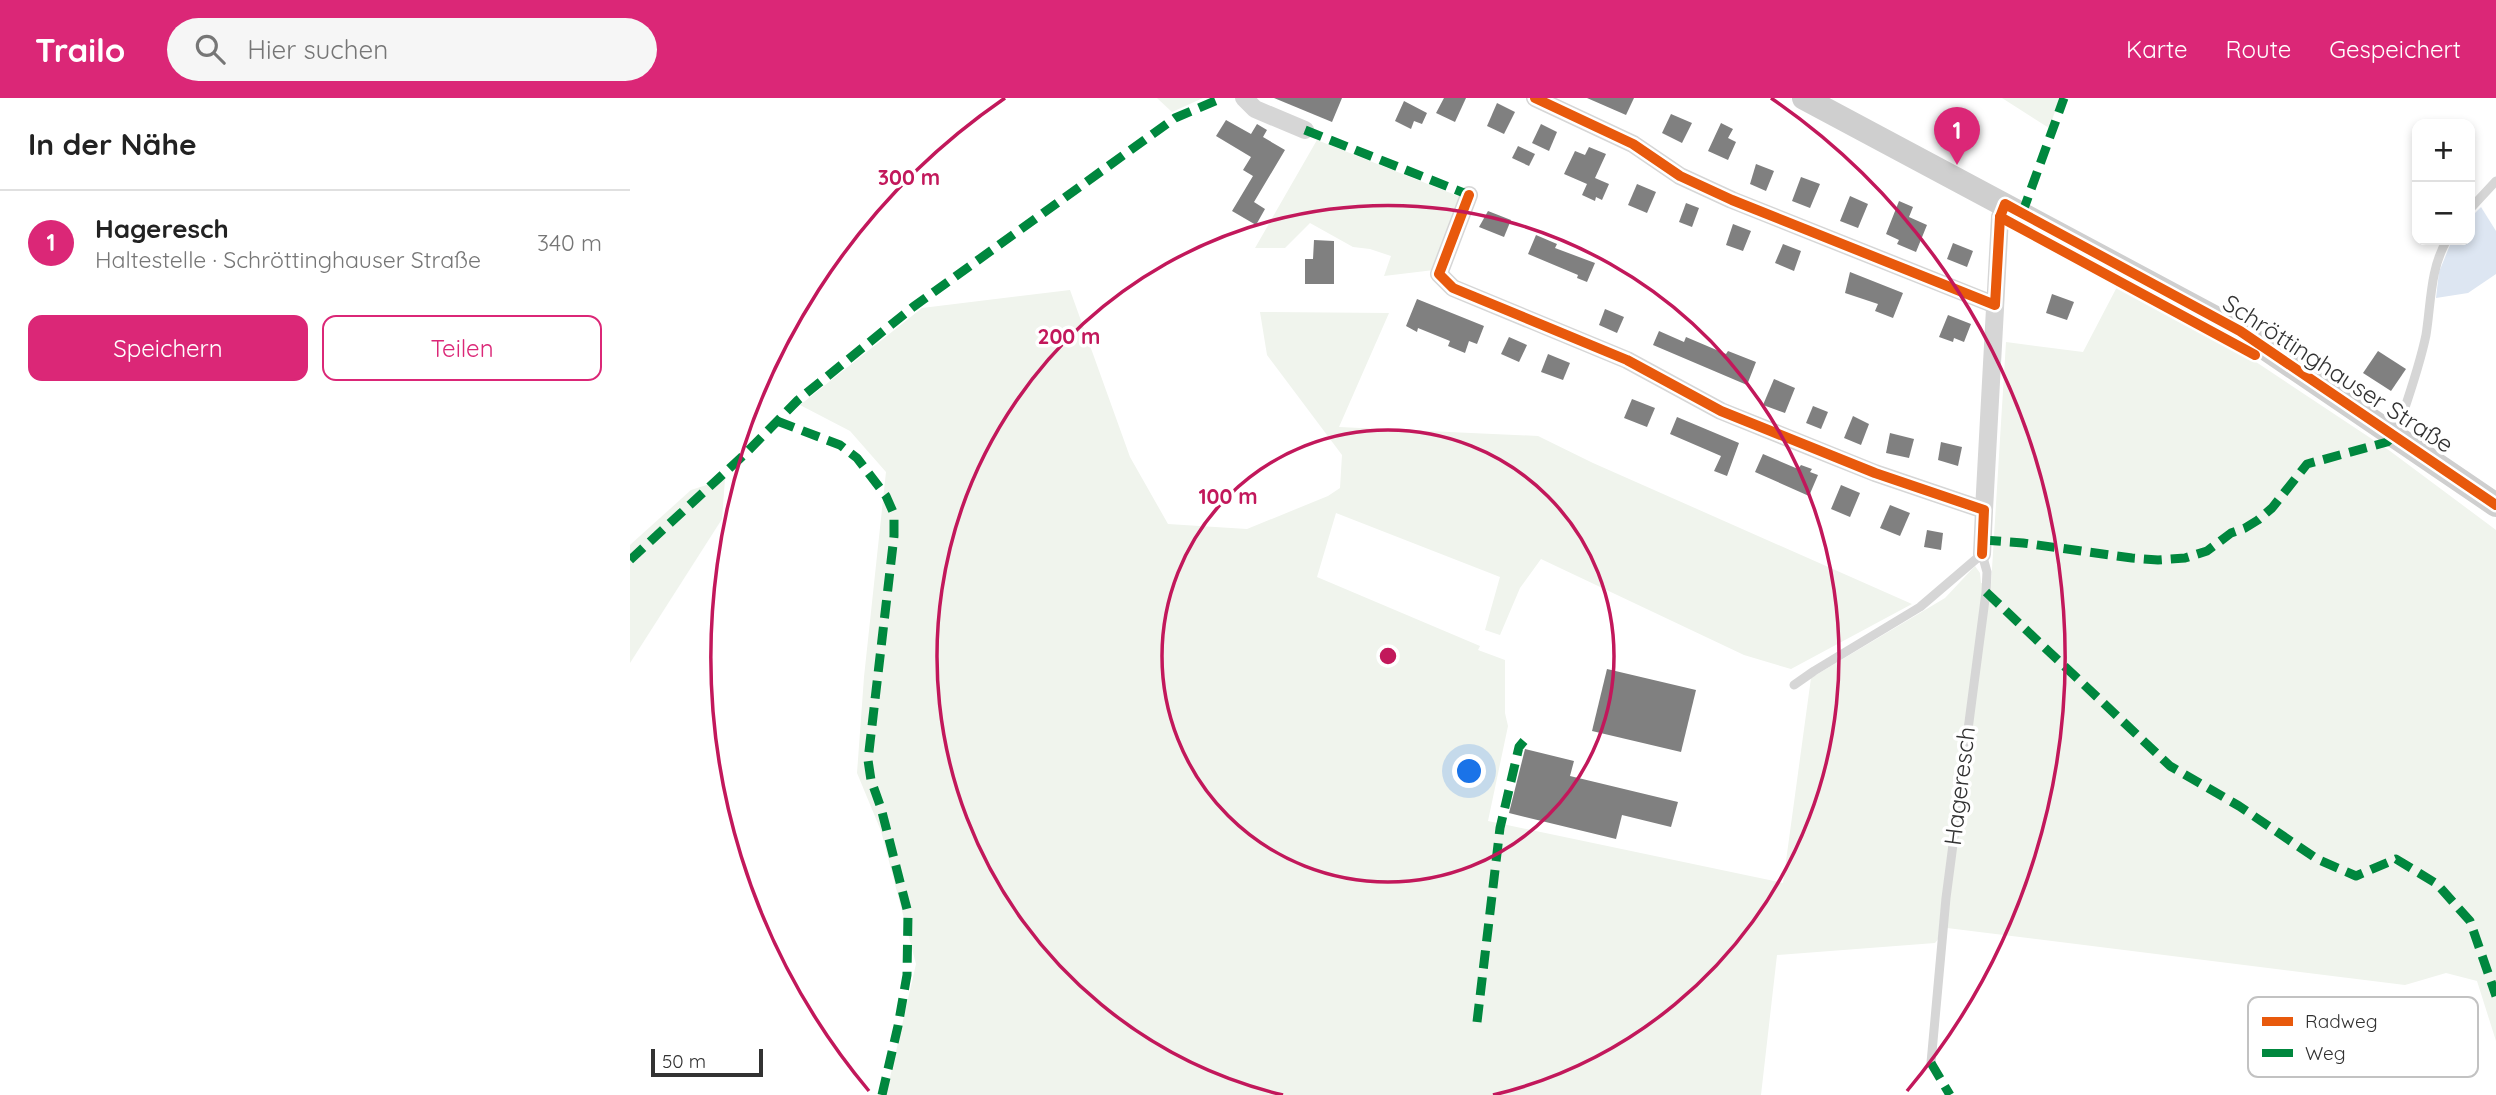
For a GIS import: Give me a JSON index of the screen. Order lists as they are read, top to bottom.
{
  "streets": {
    "main road": ["Schröttinghauser Straße"],
    "street": ["Hageresch"]
  },
  "crossings": [
    ["Schröttinghauser Straße", "Hageresch"]
  ],
  "legend": ["Radweg", "Weg"],
  "scale_bar": "50 m",
  "page": {
    "header": "Trailo",
    "search": "Hier suchen",
    "nav": ["Karte", "Route", "Gespeichert"],
    "heading": "In der Nähe",
    "pins": "1",
    "map_buttons": ["+", "−"],
    "list": [
      {
        "mark": "1",
        "name": "Hageresch",
        "note": "Haltestelle · Schröttinghauser Straße",
        "value": "340 m"
      }
    ],
    "buttons": ["Speichern", "Teilen"],
    "scale": "50 m"
  },
  "rings": ["300 m", "200 m", "100 m"]
}
